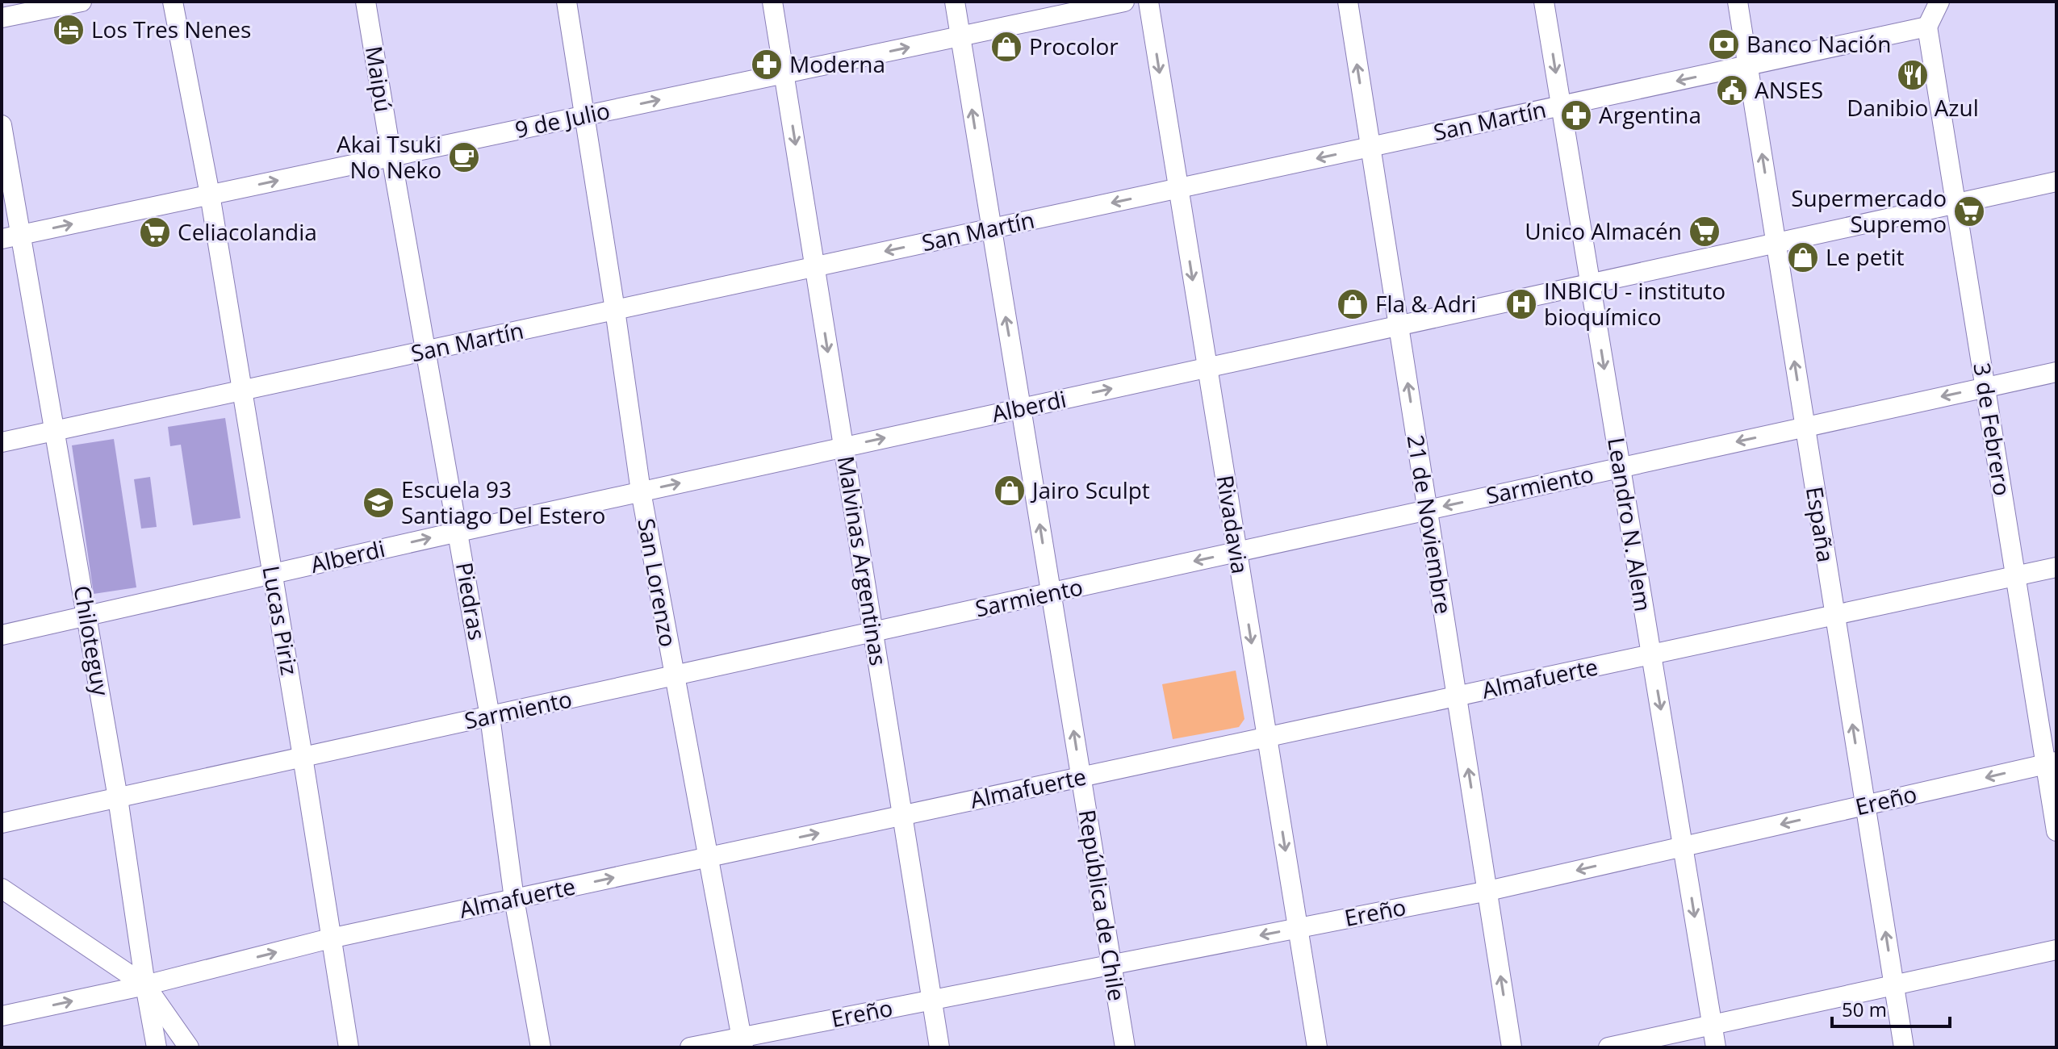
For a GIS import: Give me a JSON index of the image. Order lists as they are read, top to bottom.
{
  "streets": {
    "street": [
      "Maipú",
      "9 de Julio",
      "San Martín",
      "Alberdi",
      "3 de Febrero",
      "Sarmiento",
      "Rivadavia",
      "21 de Noviembre",
      "Leandro N. Alem",
      "España",
      "Malvinas Argentinas",
      "San Lorenzo",
      "Piedras",
      "Lucas Piriz",
      "Chiloteguy",
      "Almafuerte",
      "Ereño",
      "República de Chile"
    ]
  },
  "crossings": [
    ["Maipú", "9 de Julio"],
    ["Maipú", "Piedras"],
    ["9 de Julio", "Malvinas Argentinas"],
    ["9 de Julio", "San Lorenzo"],
    ["9 de Julio", "Piedras"],
    ["9 de Julio", "Lucas Piriz"],
    ["9 de Julio", "Chiloteguy"],
    ["9 de Julio", "República de Chile"],
    ["San Martín", "3 de Febrero"],
    ["San Martín", "Rivadavia"],
    ["San Martín", "21 de Noviembre"],
    ["San Martín", "Leandro N. Alem"],
    ["San Martín", "España"],
    ["San Martín", "Malvinas Argentinas"],
    ["San Martín", "San Lorenzo"],
    ["San Martín", "Piedras"],
    ["San Martín", "Lucas Piriz"],
    ["San Martín", "Chiloteguy"],
    ["San Martín", "República de Chile"],
    ["Alberdi", "3 de Febrero"],
    ["Alberdi", "Rivadavia"],
    ["Alberdi", "21 de Noviembre"],
    ["Alberdi", "Leandro N. Alem"],
    ["Alberdi", "España"],
    ["Alberdi", "Malvinas Argentinas"],
    ["Alberdi", "San Lorenzo"],
    ["Alberdi", "Piedras"],
    ["Alberdi", "Lucas Piriz"],
    ["Alberdi", "Chiloteguy"],
    ["Alberdi", "República de Chile"],
    ["3 de Febrero", "Sarmiento"],
    ["3 de Febrero", "Almafuerte"],
    ["3 de Febrero", "Ereño"],
    ["Sarmiento", "Rivadavia"],
    ["Sarmiento", "21 de Noviembre"],
    ["Sarmiento", "Leandro N. Alem"],
    ["Sarmiento", "España"],
    ["Sarmiento", "Malvinas Argentinas"],
    ["Sarmiento", "San Lorenzo"],
    ["Sarmiento", "Piedras"],
    ["Sarmiento", "Lucas Piriz"],
    ["Sarmiento", "Chiloteguy"],
    ["Sarmiento", "República de Chile"],
    ["Rivadavia", "Almafuerte"],
    ["Rivadavia", "Ereño"],
    ["21 de Noviembre", "Almafuerte"],
    ["21 de Noviembre", "Ereño"],
    ["Leandro N. Alem", "Almafuerte"],
    ["Leandro N. Alem", "Ereño"],
    ["España", "Almafuerte"],
    ["España", "Ereño"],
    ["Malvinas Argentinas", "Almafuerte"],
    ["Malvinas Argentinas", "Ereño"],
    ["San Lorenzo", "Almafuerte"],
    ["San Lorenzo", "Ereño"],
    ["Piedras", "Almafuerte"],
    ["Lucas Piriz", "Almafuerte"],
    ["Chiloteguy", "Almafuerte"],
    ["Almafuerte", "República de Chile"],
    ["Ereño", "República de Chile"]
  ],
  "one_way": [
    "9 de Julio",
    "San Martín",
    "Alberdi",
    "Sarmiento",
    "Rivadavia",
    "21 de Noviembre",
    "Leandro N. Alem",
    "España",
    "Malvinas Argentinas",
    "Ereño",
    "República de Chile"
  ],
  "places": {
    "hotel": ["Los Tres Nenes"],
    "bank": ["Banco Nación"],
    "shop": [
      "Procolor",
      "Le petit",
      "Fla & Adri",
      "Jairo Sculpt"
    ],
    "pharmacy": ["Moderna", "Argentina"],
    "restaurant": ["Danibio Azul"],
    "public building": ["ANSES"],
    "cafe": ["Akai Tsuki No Neko"],
    "supermarket": ["Supermercado Supremo", "Unico Almacén", "Celiacolandia"],
    "hospital": ["INBICU - instituto bioquímico"],
    "school or university": ["Escuela 93 Santiago Del Estero"]
  },
  "scale_bar": "50 m"
}
